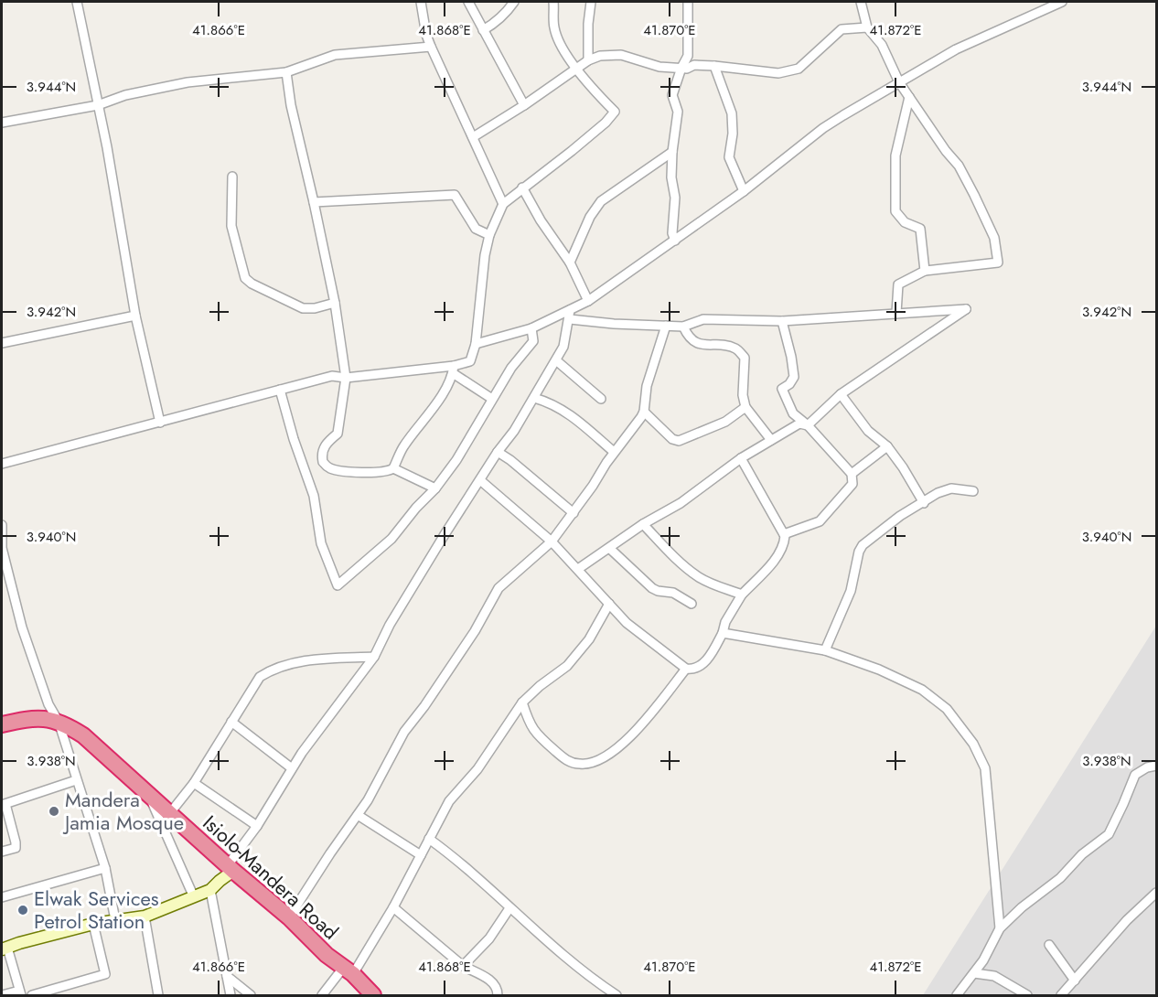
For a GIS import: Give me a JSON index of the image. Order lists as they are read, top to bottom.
{
  "streets": {
    "highway": ["Isiolo-Mandera Road"]
  },
  "places": ["Mandera Jamia Mosque", "Elwak Services Petrol Station"],
  "coordinates": [
    "41.866°E",
    "41.868°E",
    "41.870°E",
    "41.872°E",
    "3.944°N",
    "3.942°N",
    "3.940°N",
    "3.938°N"
  ]
}
